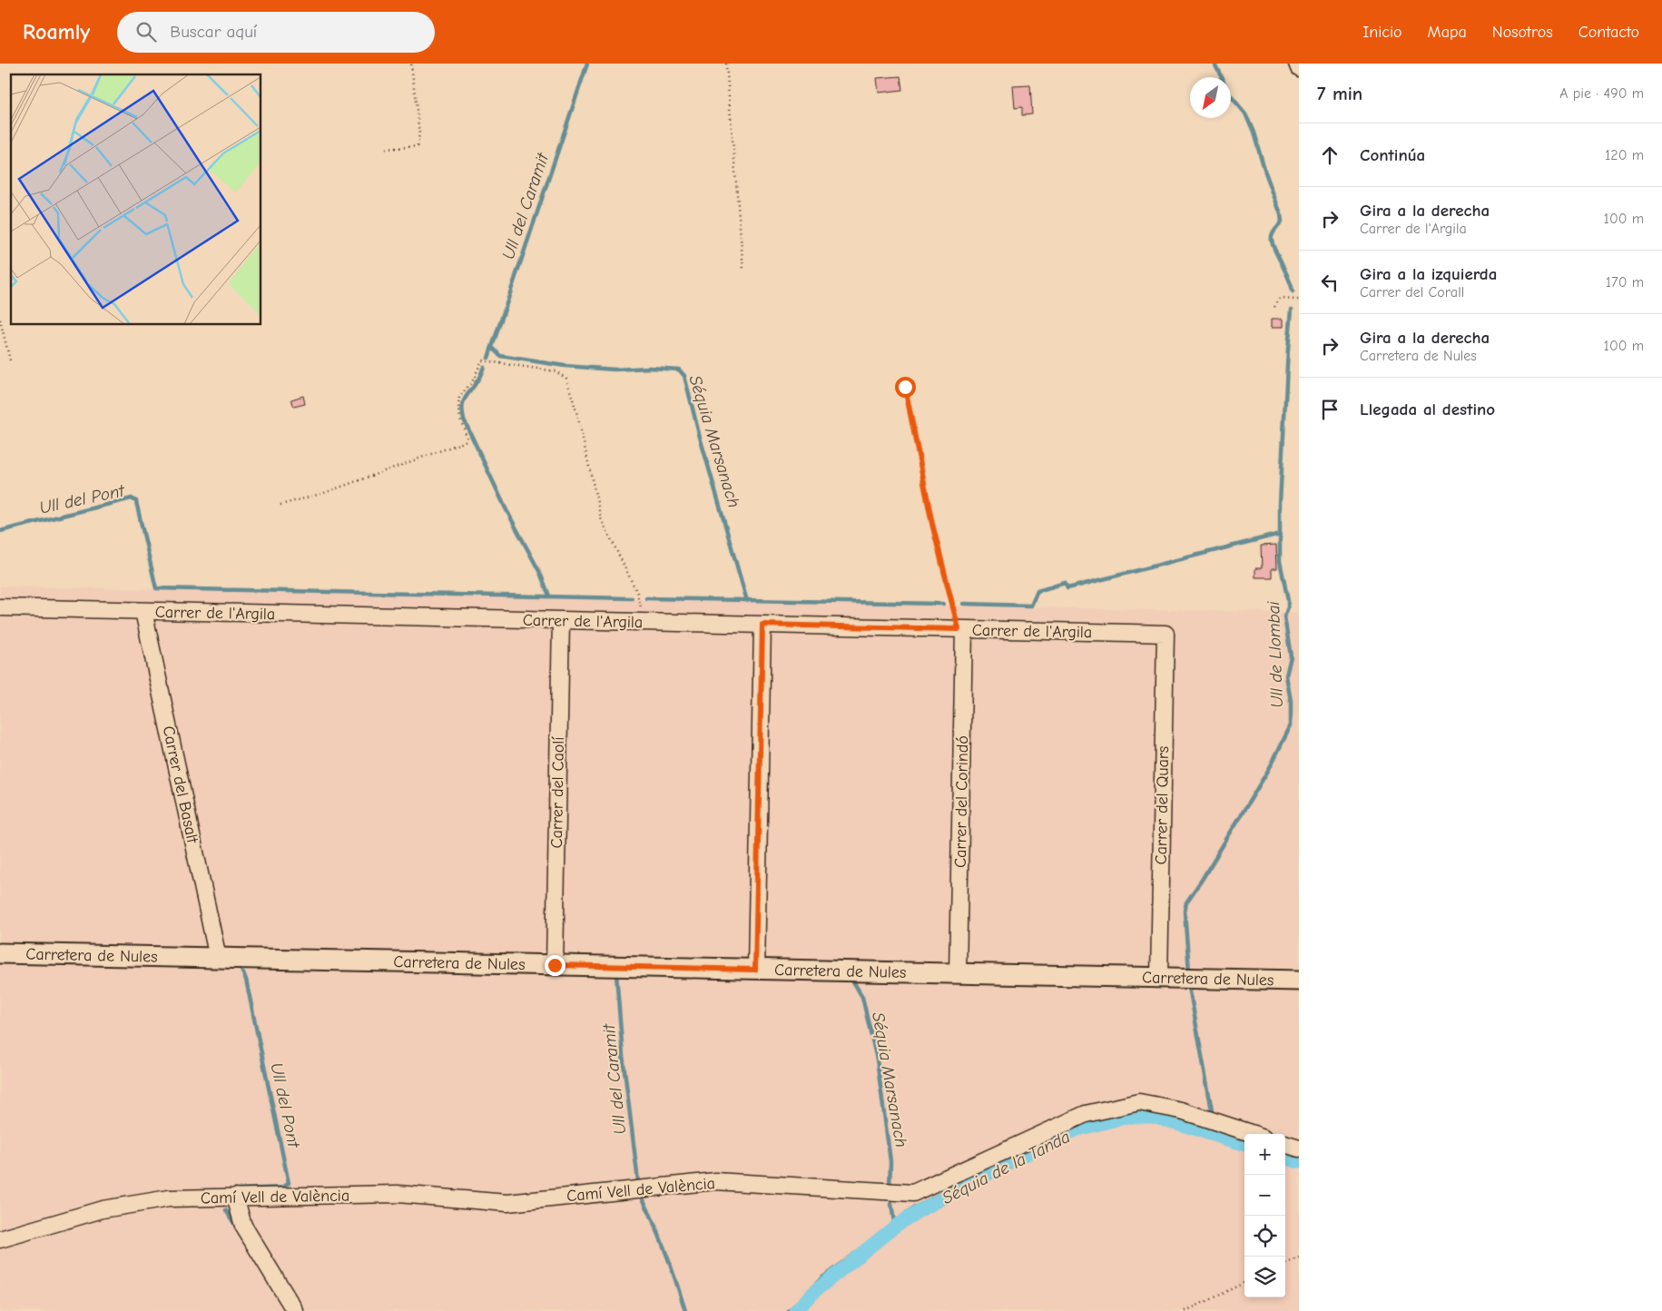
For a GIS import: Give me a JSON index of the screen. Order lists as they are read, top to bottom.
{
  "streets": {
    "main road": ["Carretera de Nules"],
    "street": [
      "Carrer de l'Argila",
      "Carrer del Basalt",
      "Carrer del Caolí",
      "Carrer del Corindó",
      "Carrer del Quars",
      "Camí Vell de València"
    ]
  },
  "crossings": [
    ["Carrer de l'Argila", "Carrer del Basalt"],
    ["Carrer de l'Argila", "Carrer del Caolí"],
    ["Carrer de l'Argila", "Carrer del Corindó"],
    ["Carrer de l'Argila", "Carrer del Quars"],
    ["Carrer del Basalt", "Carretera de Nules"],
    ["Carrer del Caolí", "Carretera de Nules"],
    ["Carrer del Corindó", "Carretera de Nules"],
    ["Carrer del Quars", "Carretera de Nules"]
  ],
  "water": [
    "Ull del Caramit",
    "Séquia Marsanach",
    "Ull del Pont",
    "Ull de Llombai",
    "Séquia de la Tanda"
  ],
  "north": "bottom left",
  "page": {
    "header": "Roamly",
    "search": "Buscar aquí",
    "nav": [
      "Inicio",
      "Mapa",
      "Nosotros",
      "Contacto"
    ],
    "heading": ["7 min", "A pie · 490 m"],
    "list": [
      ["Continúa", "120 m"],
      ["Gira a la derecha", "Carrer de l'Argila", "100 m"],
      ["Gira a la izquierda", "Carrer del Corall", "170 m"],
      ["Gira a la derecha", "Carretera de Nules", "100 m"],
      "Llegada al destino"
    ],
    "map_buttons": ["+", "−"]
  }
}
